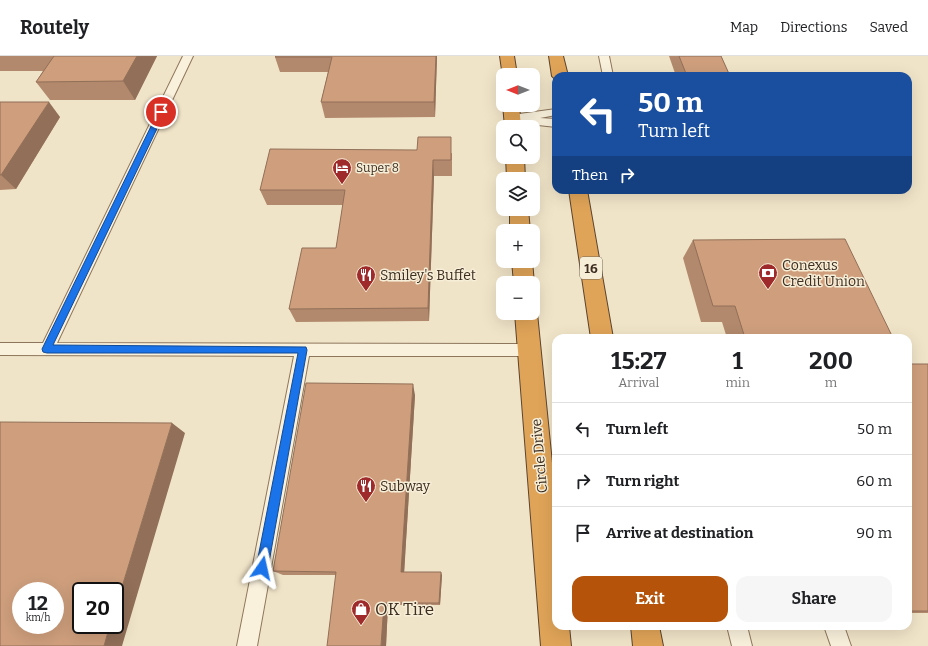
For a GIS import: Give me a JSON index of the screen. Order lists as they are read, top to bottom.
{
  "streets": {
    "highway": ["16", "Circle Drive"]
  },
  "places": {
    "hotel": ["Super 8"],
    "bank": ["Conexus Credit Union"],
    "restaurant": ["Smiley's Buffet", "Subway"],
    "shop": ["OK Tire"]
  },
  "north": "left",
  "page": {
    "header": "Routely",
    "nav": ["Map", "Directions", "Saved"],
    "map_buttons": ["+", "−"],
    "turn": ["50 m", "Turn left"],
    "then": "Then",
    "eta": [
      "15:27",
      "Arrival",
      "1",
      "min",
      "200",
      "m"
    ],
    "list": [
      {
        "name": "Turn left",
        "value": "50 m"
      },
      {
        "name": "Turn right",
        "value": "60 m"
      },
      {
        "name": "Arrive at destination",
        "value": "90 m"
      }
    ],
    "buttons": ["Exit", "Share"],
    "speed": "12 km/h",
    "limit": "20"
  }
}
